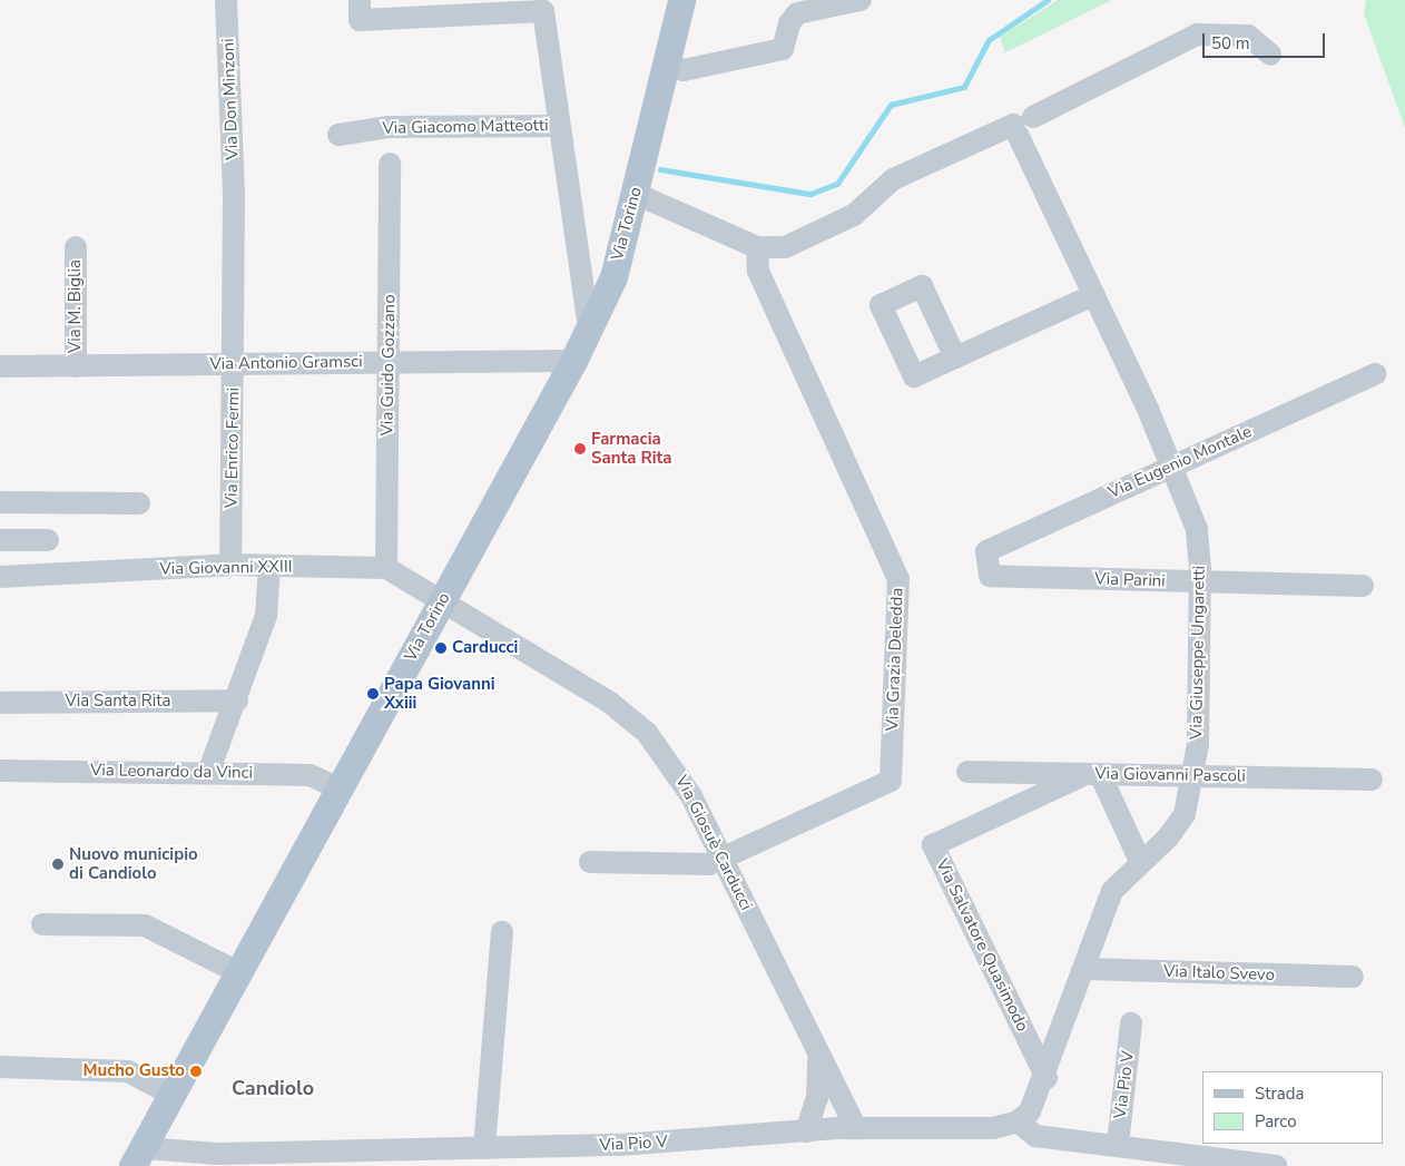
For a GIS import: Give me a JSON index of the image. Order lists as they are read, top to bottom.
{
  "streets": {
    "main road": ["Via Torino"],
    "street": [
      "Via Don Minzoni",
      "Via Giacomo Matteotti",
      "Via M. Biglia",
      "Via Antonio Gramsci",
      "Via Guido Gozzano",
      "Via Enrico Fermi",
      "Via Eugenio Montale",
      "Via Giovanni XXIII",
      "Via Parini",
      "Via Giuseppe Ungaretti",
      "Via Grazia Deledda",
      "Via Santa Rita",
      "Via Leonardo da Vinci",
      "Via Giovanni Pascoli",
      "Via Giosuè Carducci",
      "Via Salvatore Quasimodo",
      "Via Italo Svevo",
      "Via Pio V"
    ]
  },
  "crossings": [
    ["Via Don Minzoni", "Via Enrico Fermi"],
    ["Via Giacomo Matteotti", "Via Torino"],
    ["Via Torino", "Via Antonio Gramsci"],
    ["Via Torino", "Via Leonardo da Vinci"],
    ["Via Torino", "Via Giosuè Carducci"],
    ["Via Torino", "Via Pio V"],
    ["Via M. Biglia", "Via Antonio Gramsci"],
    ["Via Antonio Gramsci", "Via Guido Gozzano"],
    ["Via Antonio Gramsci", "Via Enrico Fermi"],
    ["Via Guido Gozzano", "Via Giovanni XXIII"],
    ["Via Enrico Fermi", "Via Giovanni XXIII"],
    ["Via Eugenio Montale", "Via Parini"],
    ["Via Eugenio Montale", "Via Giuseppe Ungaretti"],
    ["Via Parini", "Via Giuseppe Ungaretti"],
    ["Via Giuseppe Ungaretti", "Via Giovanni Pascoli"],
    ["Via Giuseppe Ungaretti", "Via Salvatore Quasimodo"],
    ["Via Giuseppe Ungaretti", "Via Italo Svevo"],
    ["Via Giuseppe Ungaretti", "Via Pio V"],
    ["Via Grazia Deledda", "Via Giosuè Carducci"],
    ["Via Giovanni Pascoli", "Via Salvatore Quasimodo"],
    ["Via Giosuè Carducci", "Via Pio V"]
  ],
  "districts": ["Candiolo"],
  "places": [
    "Farmacia Santa Rita",
    "Carducci",
    "Papa Giovanni Xxiii",
    "Nuovo municipio di Candiolo",
    "Mucho Gusto"
  ],
  "legend": ["Strada", "Parco"],
  "scale_bar": "50 m"
}
